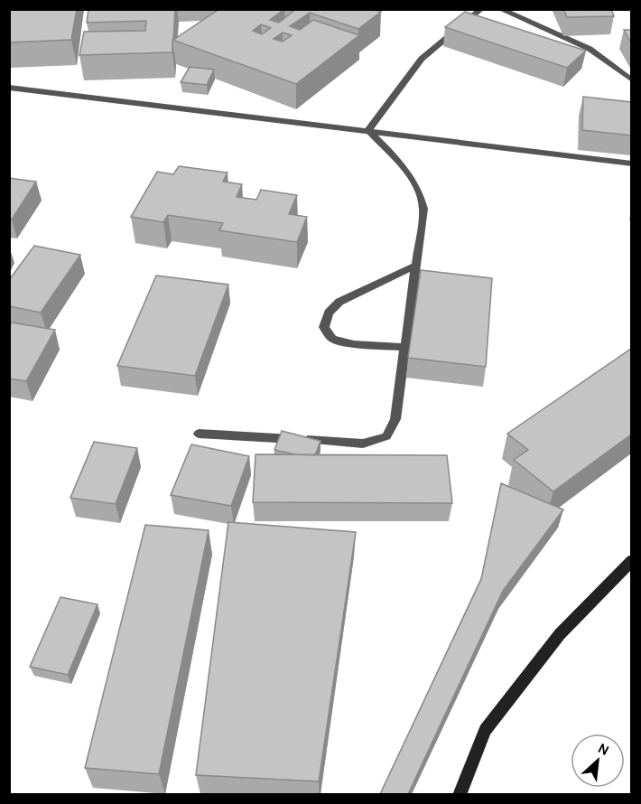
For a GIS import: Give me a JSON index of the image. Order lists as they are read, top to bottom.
{
  "north": "top right"
}
